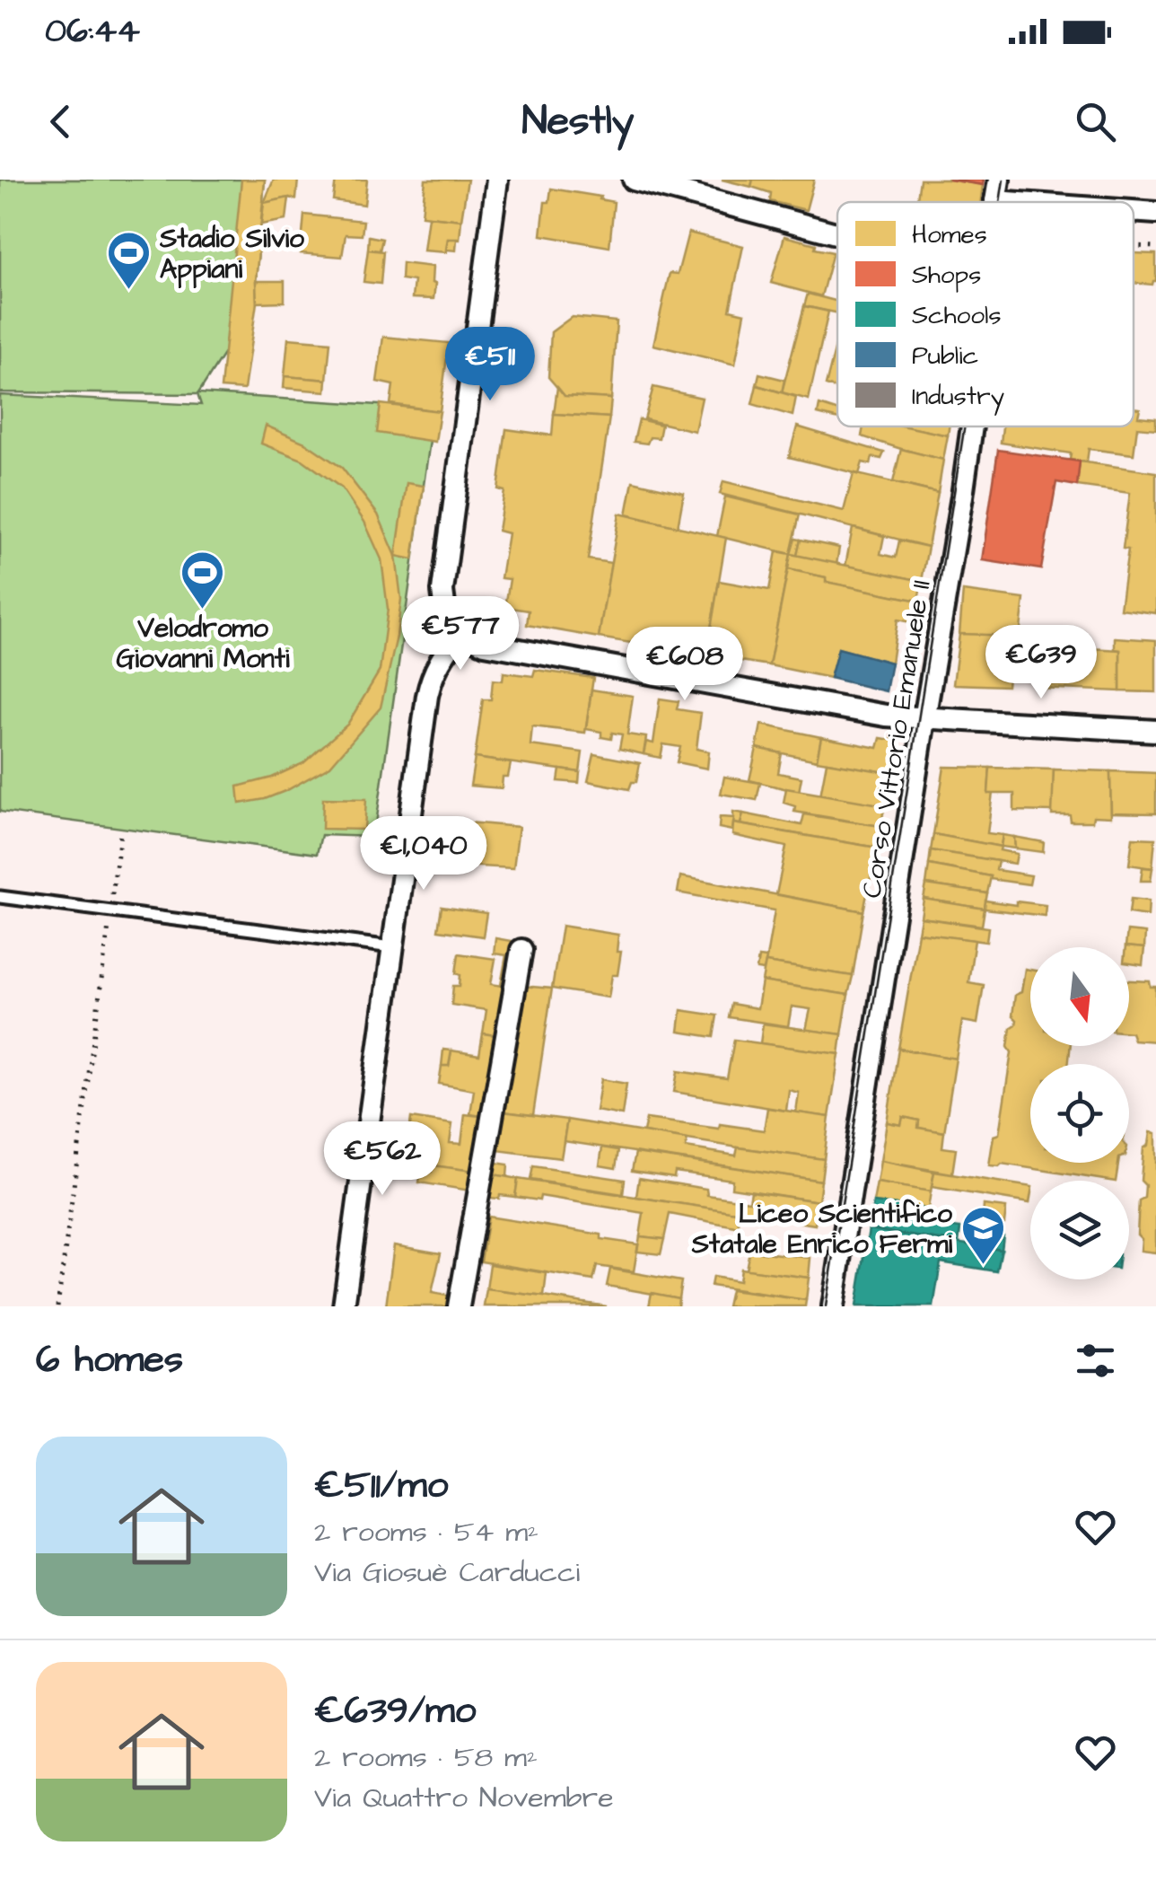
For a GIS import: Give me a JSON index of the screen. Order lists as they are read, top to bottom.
{
  "streets": {
    "street": ["Corso Vittorio Emanuele II"]
  },
  "places": {
    "sports": ["Stadio Silvio Appiani", "Velodromo Giovanni Monti"],
    "school or university": ["Liceo Scientifico Statale Enrico Fermi"]
  },
  "legend": [
    "Homes",
    "Shops",
    "Schools",
    "Public",
    "Industry"
  ],
  "north": "bottom",
  "page": {
    "status": "06:44",
    "header": "Nestly",
    "price": [
      "€511",
      "€577",
      "€639",
      "€608",
      "€1,040",
      "€562"
    ],
    "heading": "6 homes",
    "list": [
      {
        "name": "€511/mo",
        "note": "2 rooms · 54 m² · Via Giosuè Carducci"
      },
      {
        "name": "€639/mo",
        "note": "2 rooms · 58 m² · Via Quattro Novembre"
      }
    ]
  }
}
